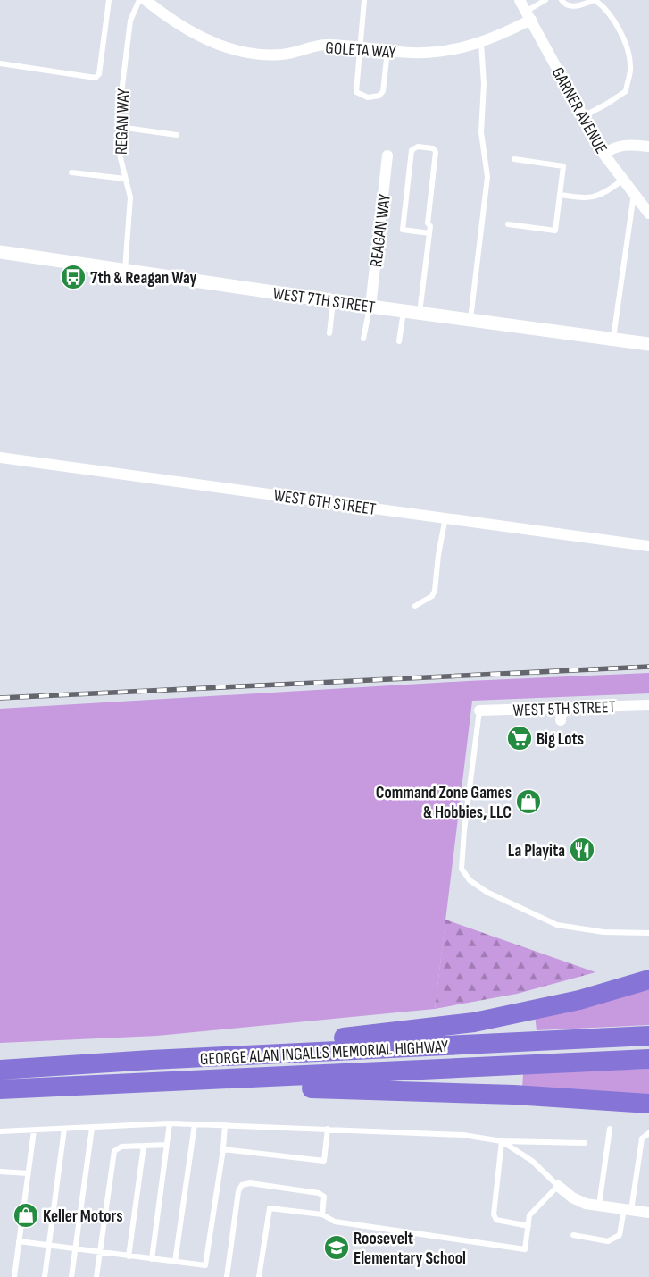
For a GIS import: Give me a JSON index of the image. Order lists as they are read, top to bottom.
{
  "streets": {
    "highway": ["GEORGE ALAN INGALLS MEMORIAL HIGHWAY"],
    "street": [
      "GOLETA WAY",
      "GARNER AVENUE",
      "REAGAN WAY",
      "WEST 7TH STREET",
      "WEST 6TH STREET",
      "WEST 5TH STREET"
    ],
    "lane": ["REGAN WAY"]
  },
  "crossings": [
    ["GOLETA WAY", "GARNER AVENUE"],
    ["REGAN WAY", "WEST 7TH STREET"],
    ["REAGAN WAY", "WEST 7TH STREET"]
  ],
  "places": {
    "bus stop": ["7th & Reagan Way"],
    "supermarket": ["Big Lots"],
    "shop": ["Command Zone Games & Hobbies, LLC", "Keller Motors"],
    "restaurant": ["La Playita"],
    "school or university": ["Roosevelt Elementary School"]
  }
}
